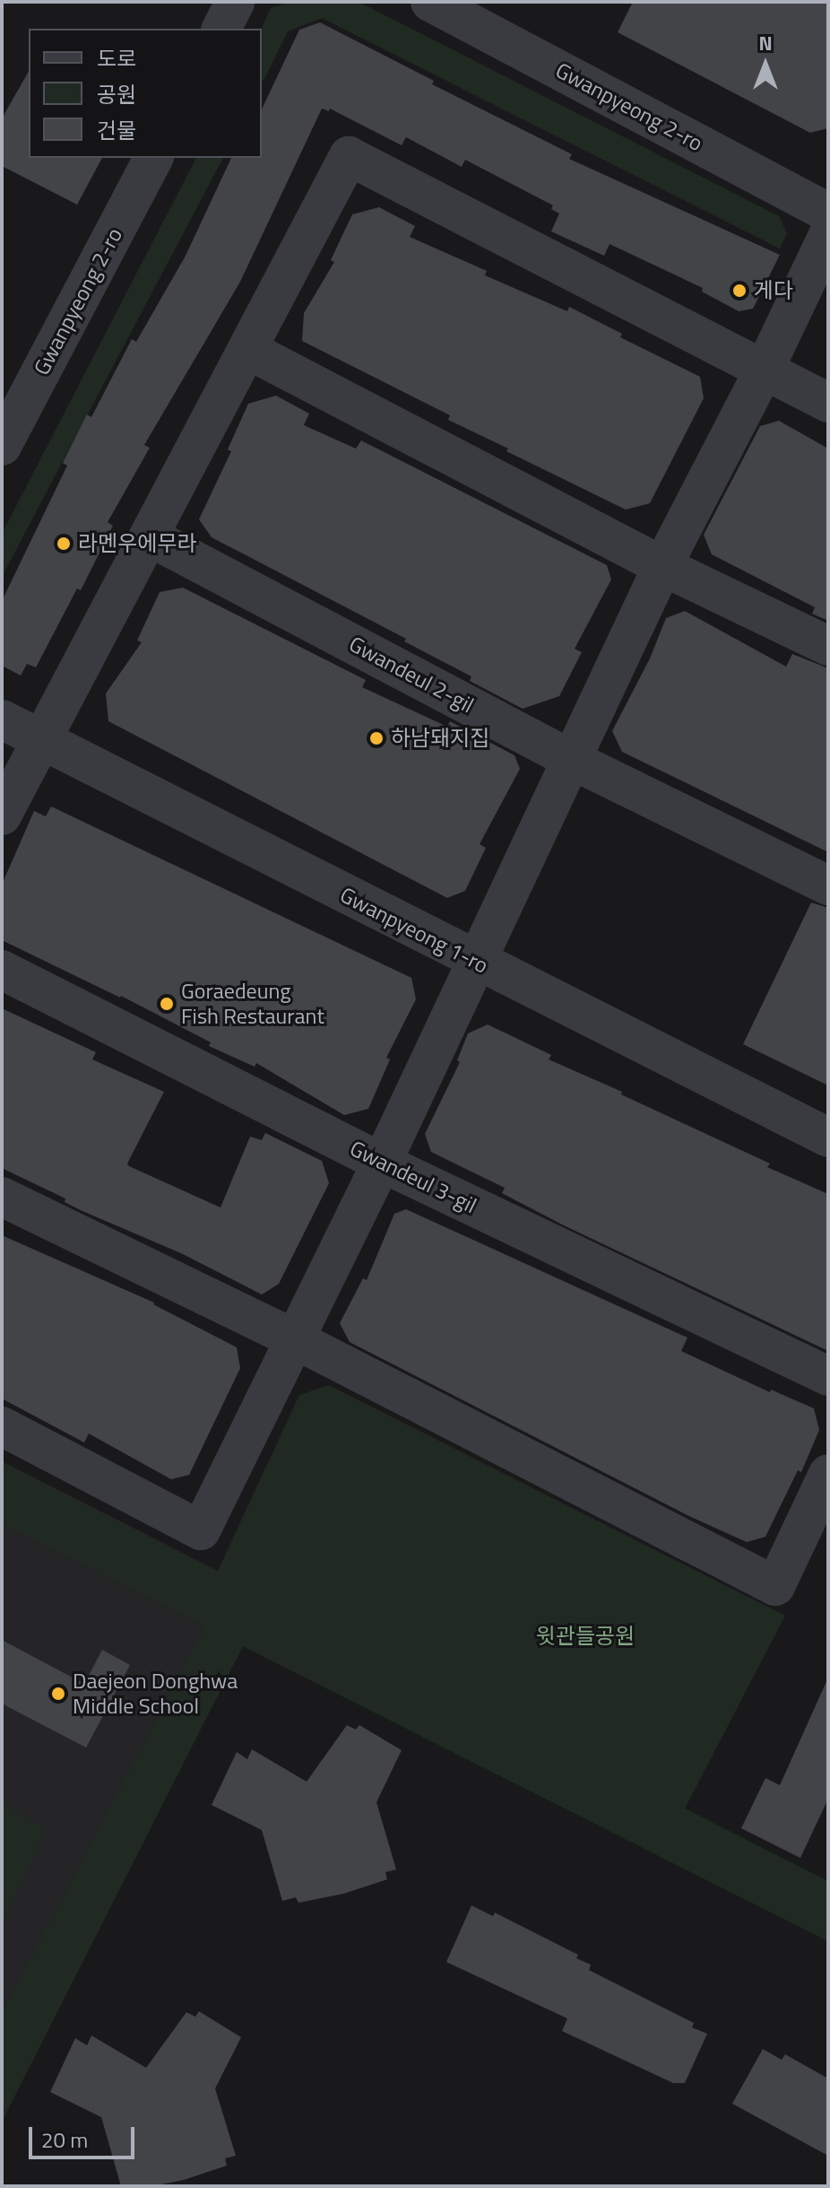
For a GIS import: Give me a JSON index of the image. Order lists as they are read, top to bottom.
{
  "streets": {
    "street": [
      "Gwanpyeong 2-ro",
      "Gwandeul 2-gil",
      "Gwanpyeong 1-ro",
      "Gwandeul 3-gil"
    ]
  },
  "parks": ["윗관들공원"],
  "places": [
    "게다",
    "라멘우에무라",
    "하남돼지집",
    "Goraedeung Fish Restaurant",
    "Daejeon Donghwa Middle School"
  ],
  "legend": ["도로", "공원", "건물"],
  "scale_bar": "20 m",
  "north": "top"
}
